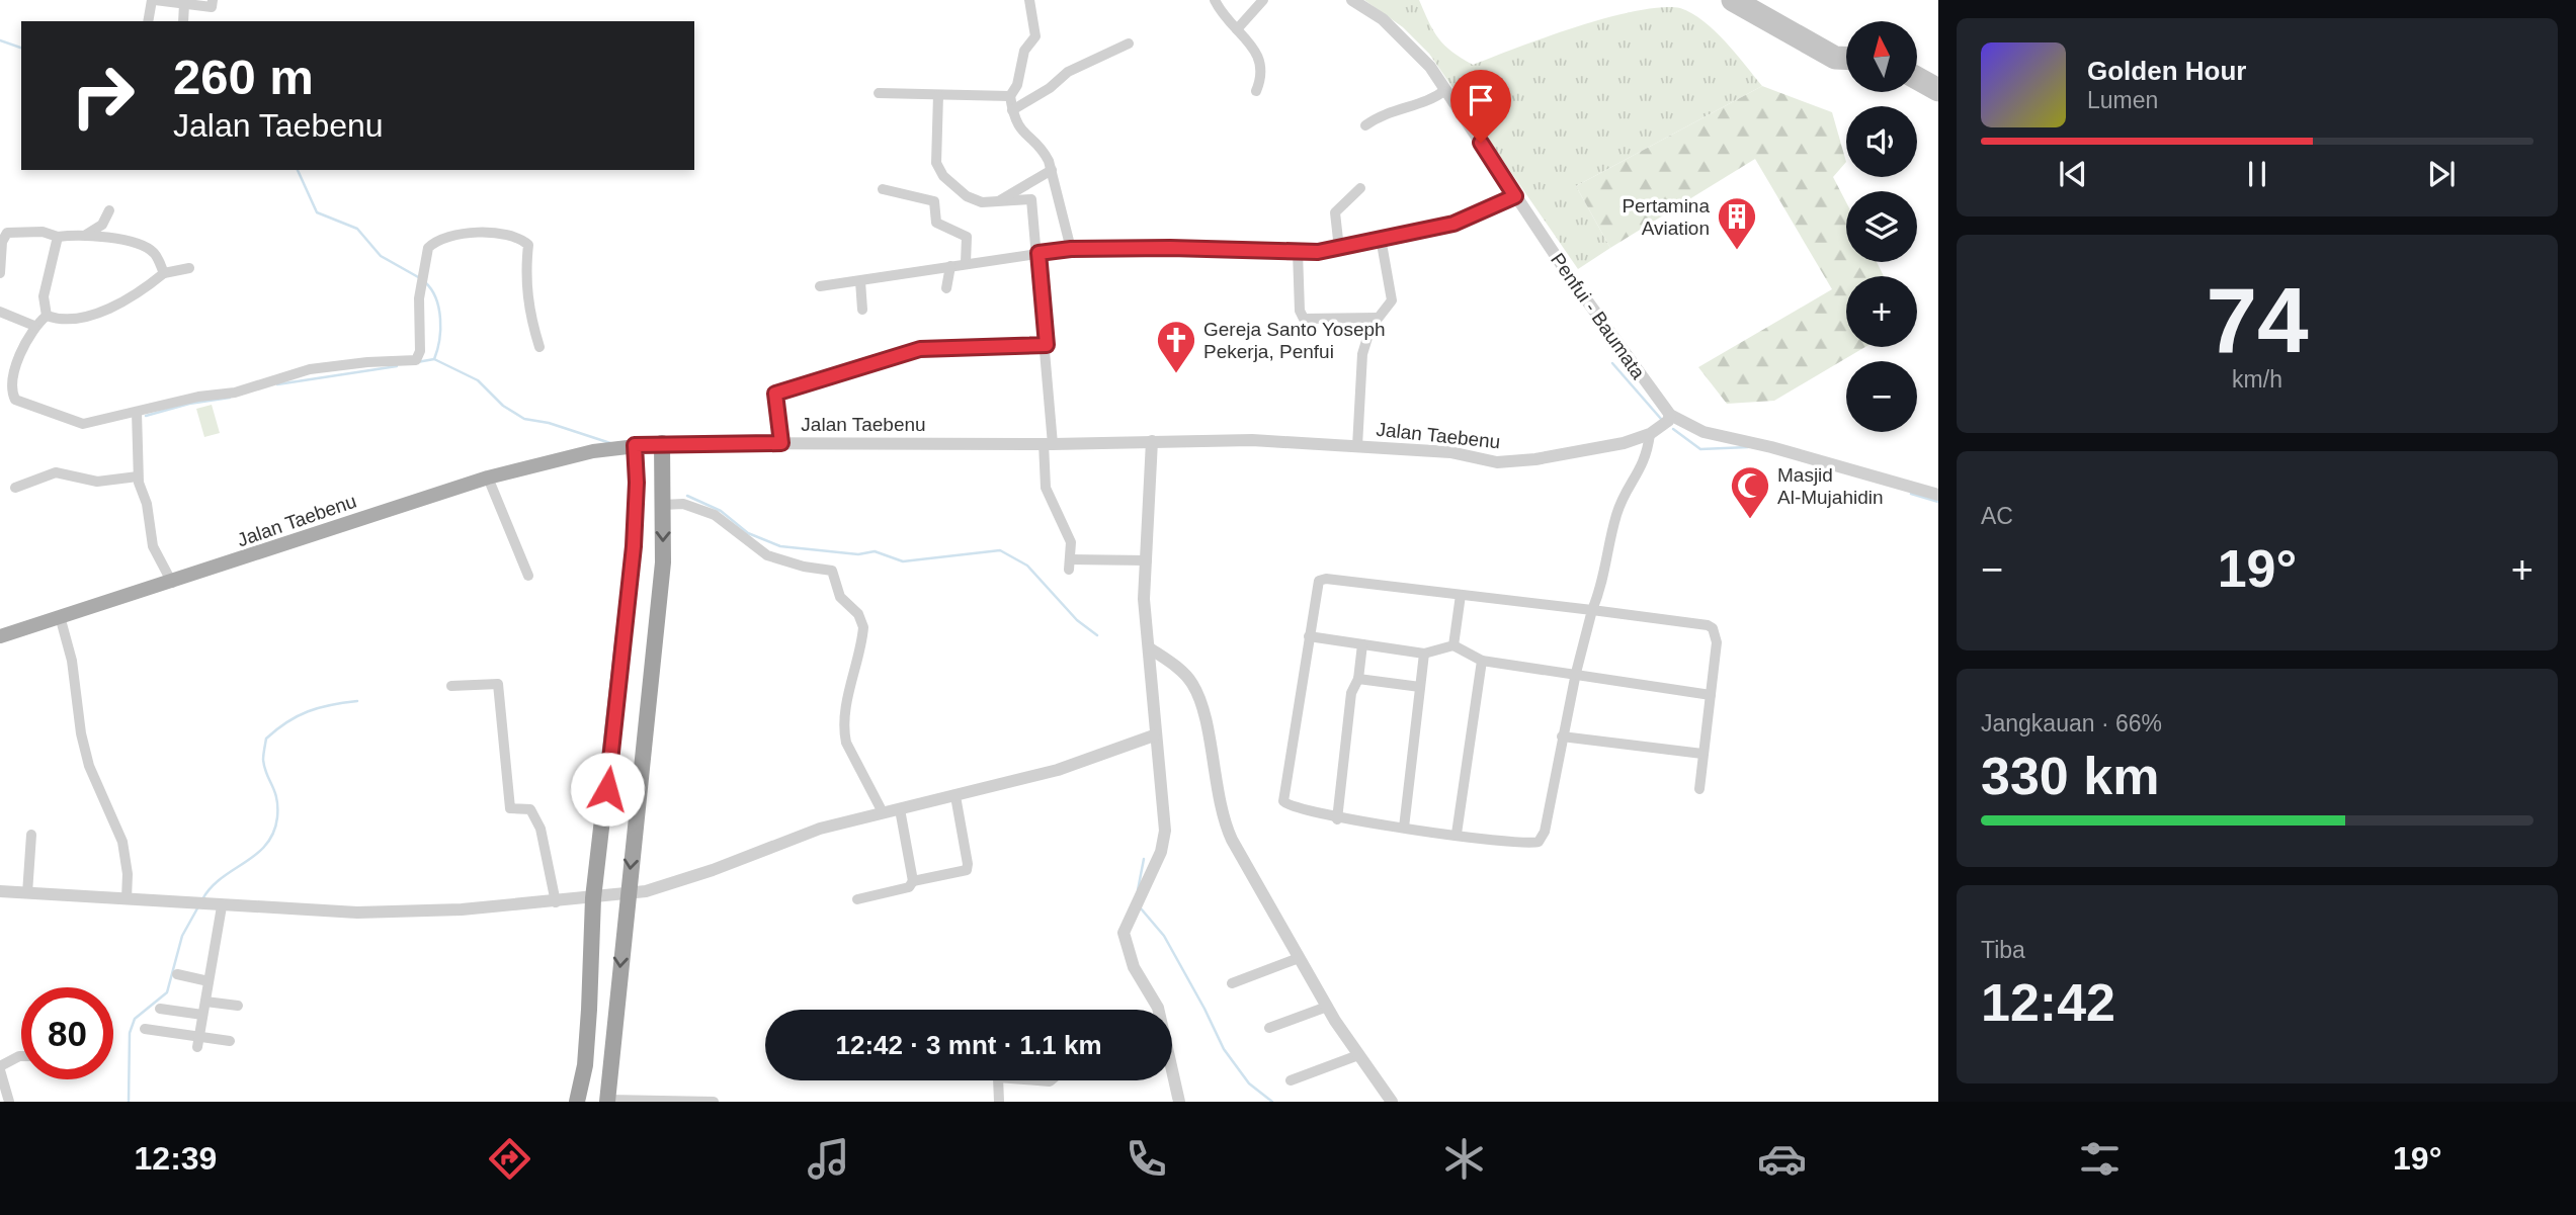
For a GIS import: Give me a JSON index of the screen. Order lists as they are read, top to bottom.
{
  "streets": {
    "main road": ["Jalan Taebenu"],
    "street": ["Penfui - Baumata"]
  },
  "crossings": [
    ["Penfui - Baumata", "Jalan Taebenu"]
  ],
  "places": {
    "building": ["Pertamina Aviation"],
    "church": ["Gereja Santo Yoseph Pekerja, Penfui"],
    "mosque": ["Masjid Al-Mujahidin"]
  },
  "north": "top",
  "page": {
    "map_buttons": ["+", "−"],
    "turn": ["260 m", "Jalan Taebenu"],
    "song": ["Golden Hour", "Lumen"],
    "tile": [
      ["74", "km/h"],
      "AC",
      ["Jangkauan · 66%", "330 km"],
      ["Tiba", "12:42"]
    ],
    "heat": ["−", "19°", "+"],
    "limit": "80",
    "trip": "12:42 · 3 mnt · 1.1 km",
    "tabs": ["12:39", "19°"]
  }
}
